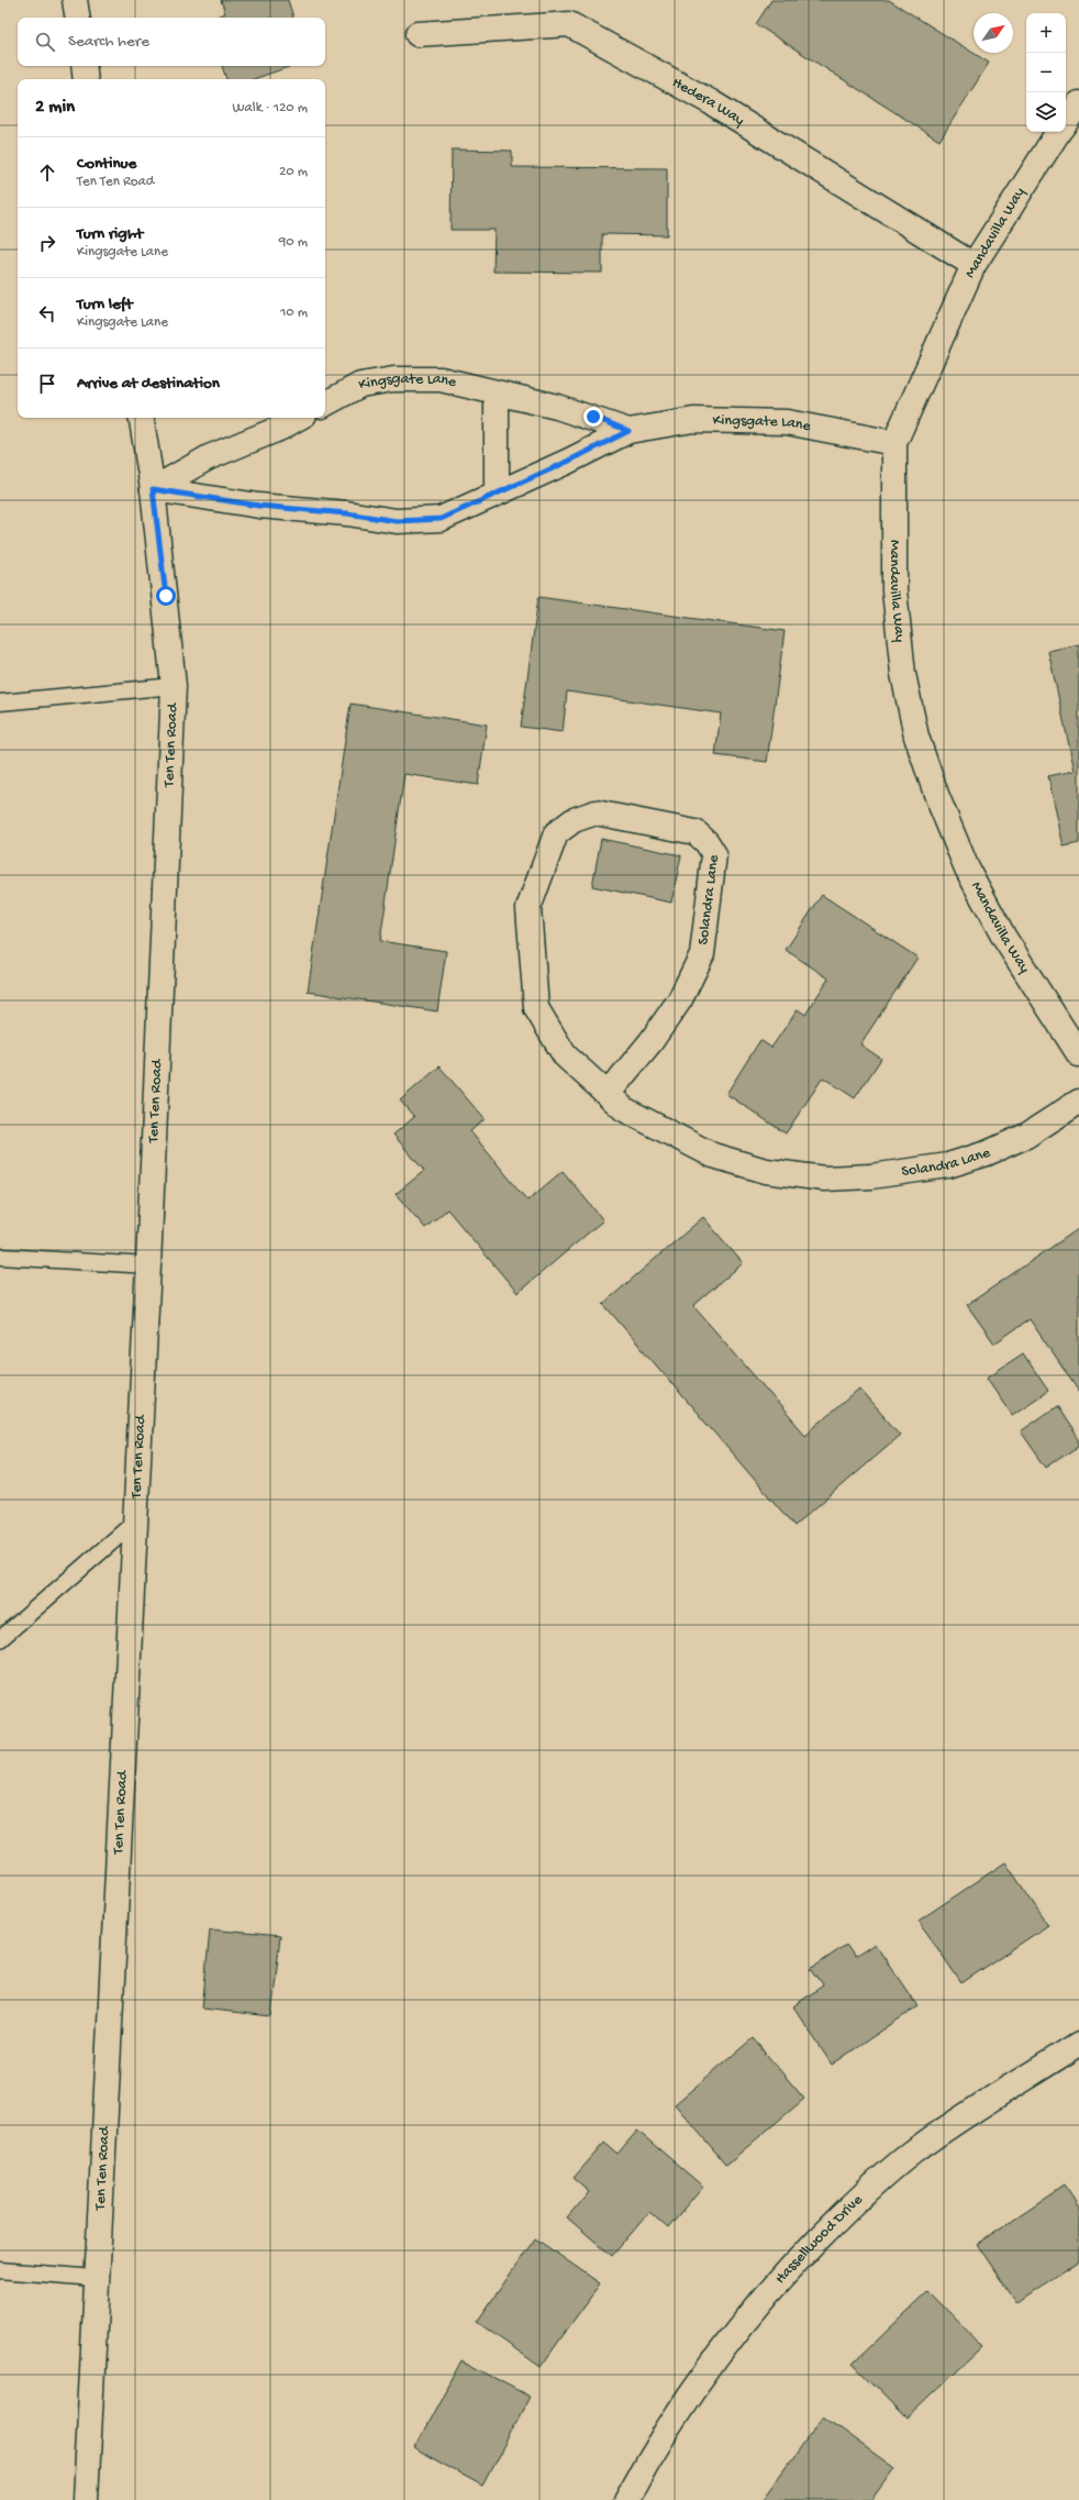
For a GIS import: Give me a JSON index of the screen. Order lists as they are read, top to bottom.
{
  "streets": {
    "street": [
      "Hedera Way",
      "Mandavilla Way",
      "Kingsgate Lane",
      "Ten Ten Road",
      "Solandra Lane",
      "Hassellwood Drive"
    ]
  },
  "crossings": [
    ["Hedera Way", "Mandavilla Way"],
    ["Mandavilla Way", "Kingsgate Lane"],
    ["Kingsgate Lane", "Ten Ten Road"]
  ],
  "north": "top right",
  "page": {
    "map_buttons": ["+", "−"],
    "search": "Search here",
    "heading": ["2 min", "Walk · 120 m"],
    "list": [
      ["Continue", "Ten Ten Road", "20 m"],
      ["Turn right", "Kingsgate Lane", "90 m"],
      ["Turn left", "Kingsgate Lane", "10 m"],
      "Arrive at destination"
    ]
  }
}
